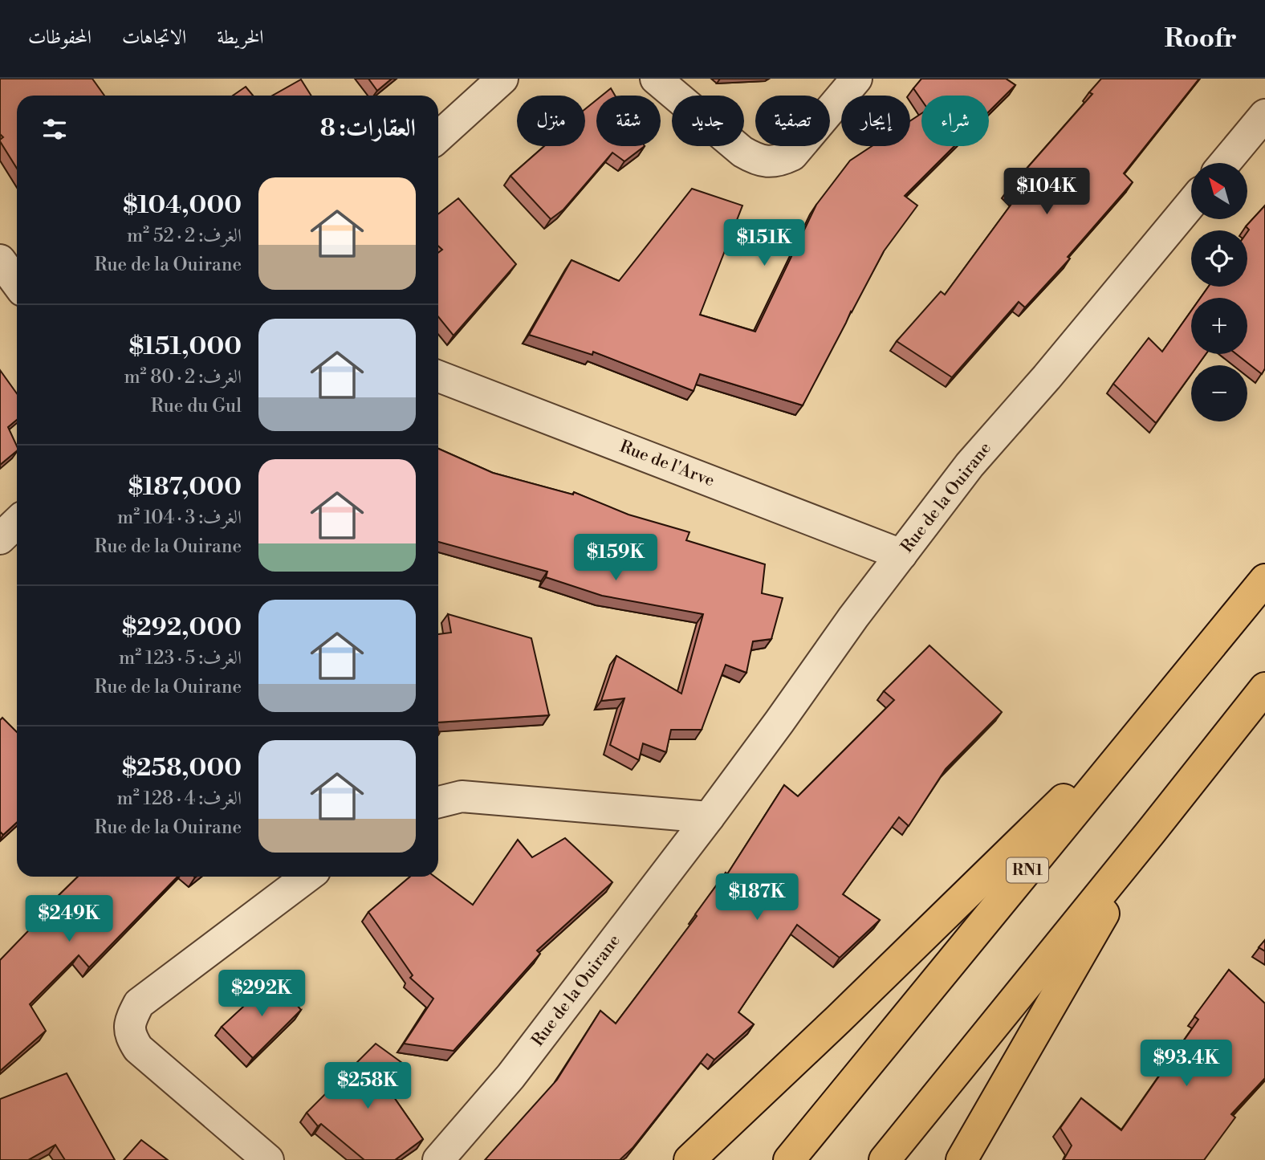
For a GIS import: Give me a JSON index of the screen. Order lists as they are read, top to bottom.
{
  "streets": {
    "highway": ["RN1"],
    "street": ["Rue de l'Arve", "Rue de la Ouirane"]
  },
  "crossings": [
    ["Rue de l'Arve", "Rue de la Ouirane"]
  ],
  "north": "top left",
  "page": {
    "header": "Roofr",
    "nav": ["الخريطة", "الاتجاهات", "المحفوظات"],
    "chip": [
      "شراء",
      "إيجار",
      "تصفية",
      "جديد",
      "شقة",
      "منزل"
    ],
    "heading": "العقارات: 8",
    "map_buttons": ["+", "−"],
    "list": [
      {
        "name": "$104,000",
        "note": "الغرف: 2 · 52 m² · Rue de la Ouirane"
      },
      {
        "name": "$151,000",
        "note": "الغرف: 2 · 80 m² · Rue du Gul"
      },
      {
        "name": "$187,000",
        "note": "الغرف: 3 · 104 m² · Rue de la Ouirane"
      },
      {
        "name": "$292,000",
        "note": "الغرف: 5 · 123 m² · Rue de la Ouirane"
      },
      {
        "name": "$258,000",
        "note": "الغرف: 4 · 128 m² · Rue de la Ouirane"
      }
    ],
    "price": [
      "$104K",
      "$151K",
      "$159K",
      "$187K",
      "$249K",
      "$292K",
      "$93.4K",
      "$258K"
    ]
  }
}
